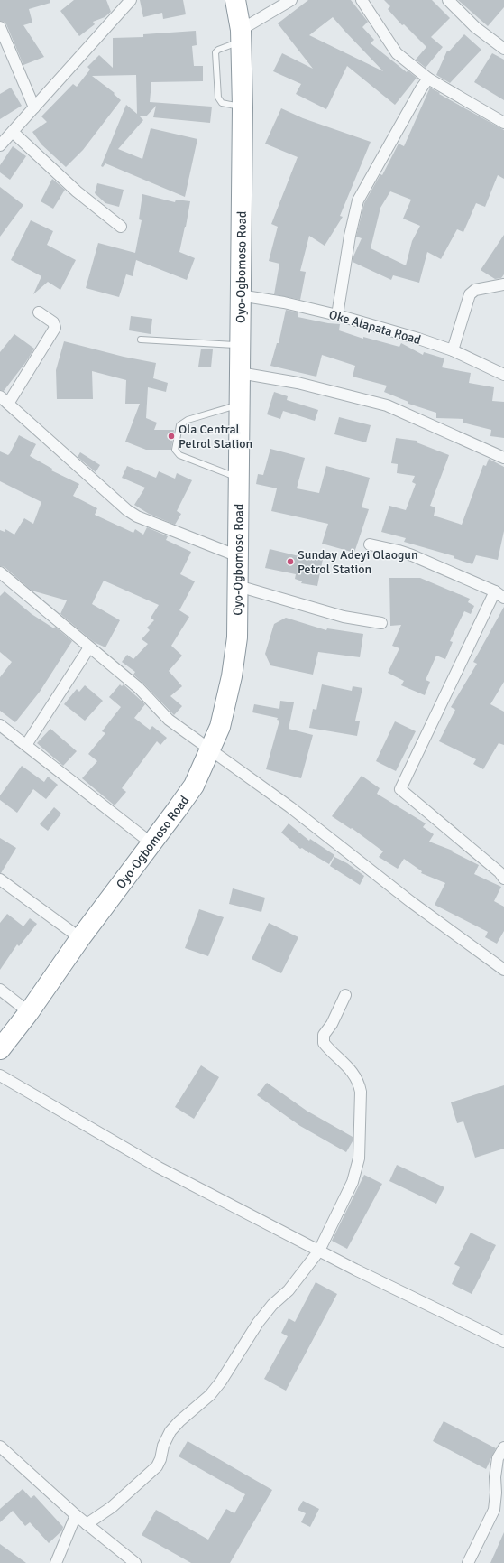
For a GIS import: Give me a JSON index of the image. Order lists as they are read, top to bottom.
{
  "streets": {
    "highway": ["Oyo-Ogbomoso Road"],
    "street": ["Oke Alapata Road"]
  },
  "crossings": [
    ["Oyo-Ogbomoso Road", "Oke Alapata Road"]
  ],
  "places": ["Ola Central Petrol Station", "Sunday Adeyi Olaogun Petrol Station"]
}
